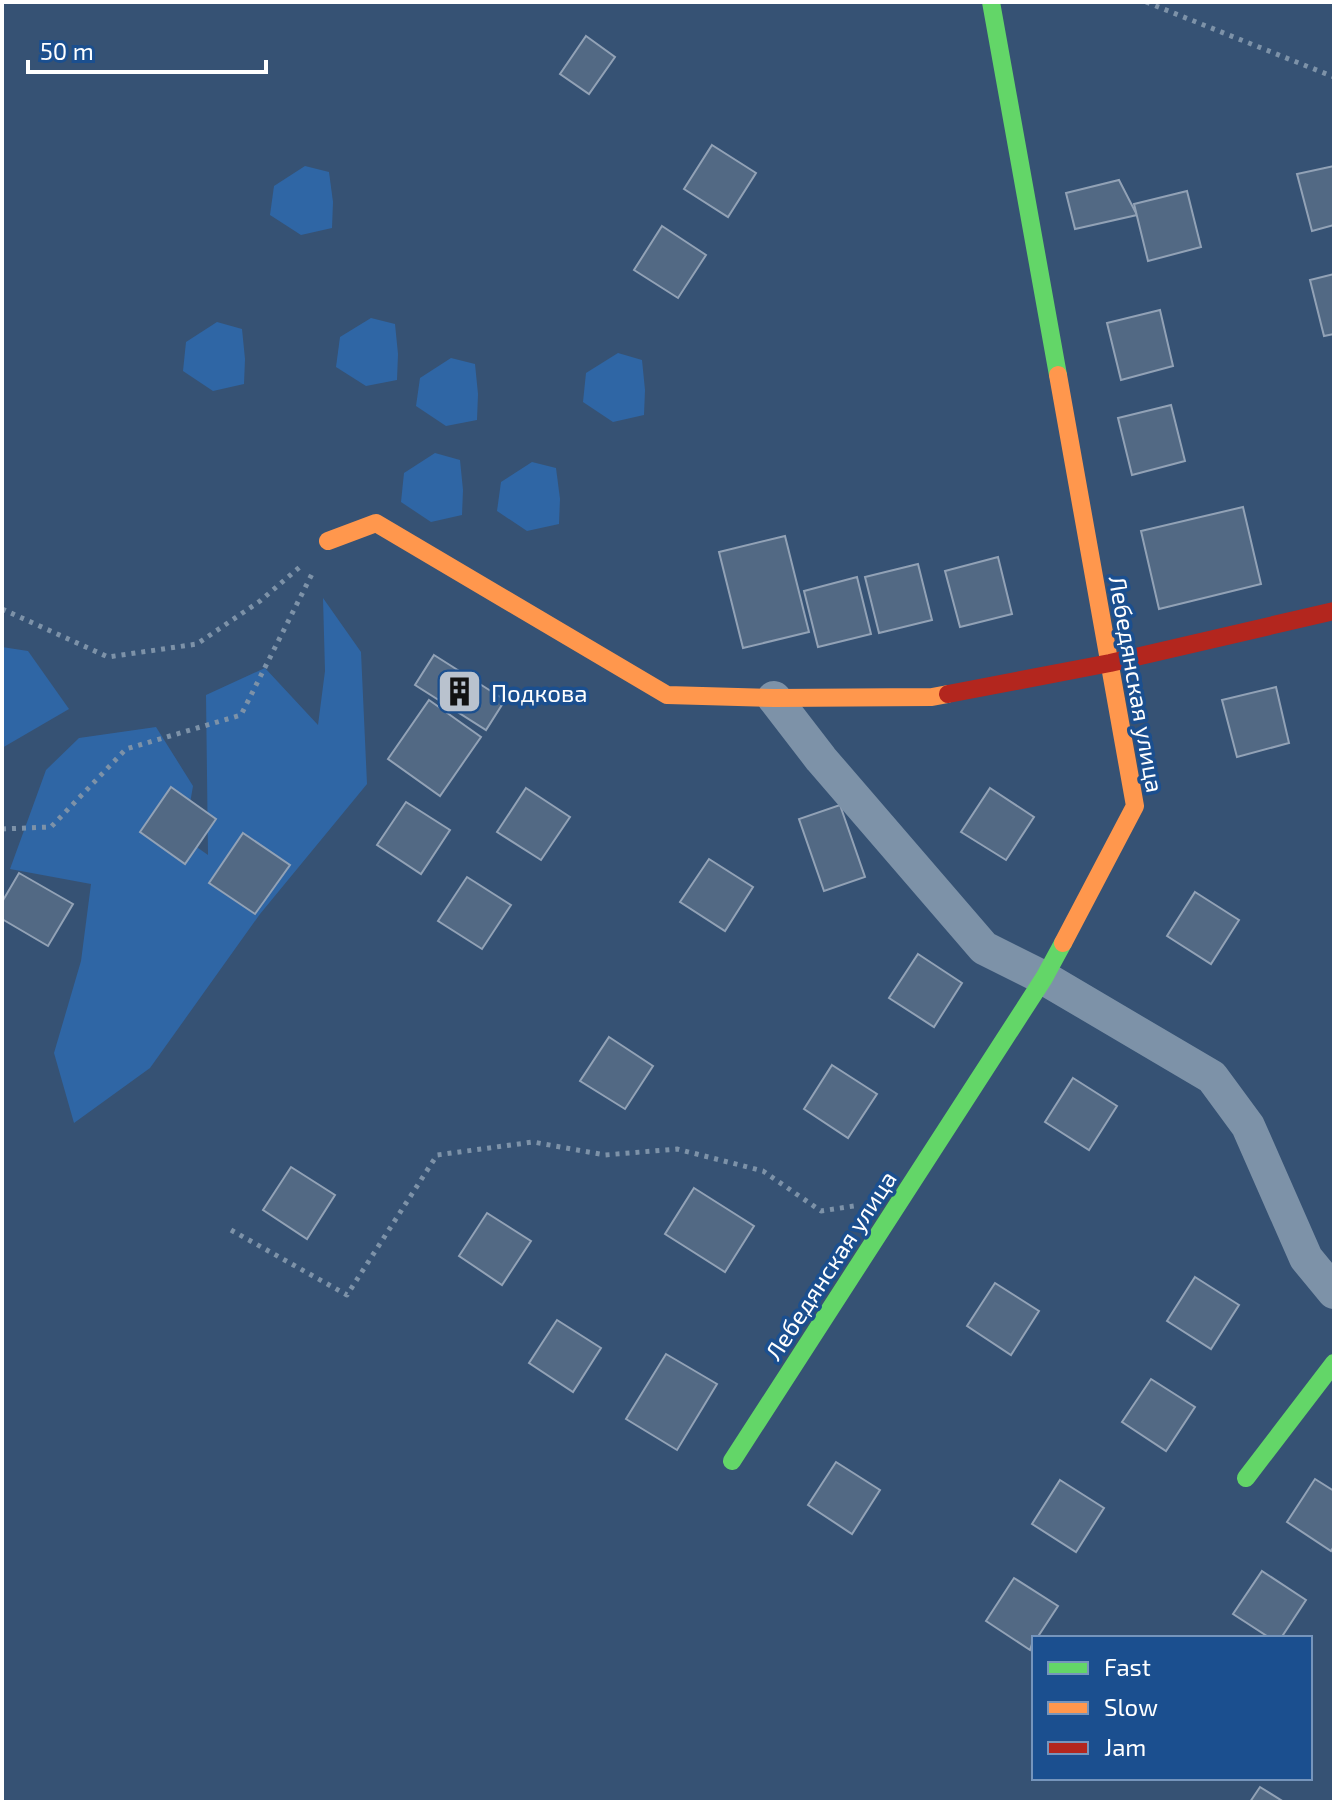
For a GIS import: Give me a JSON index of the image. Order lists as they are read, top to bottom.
{
  "streets": {
    "street": ["Лебедянская улица"]
  },
  "places": {
    "building": ["Подкова"]
  },
  "legend": ["Fast", "Slow", "Jam"],
  "scale_bar": "50 m"
}
